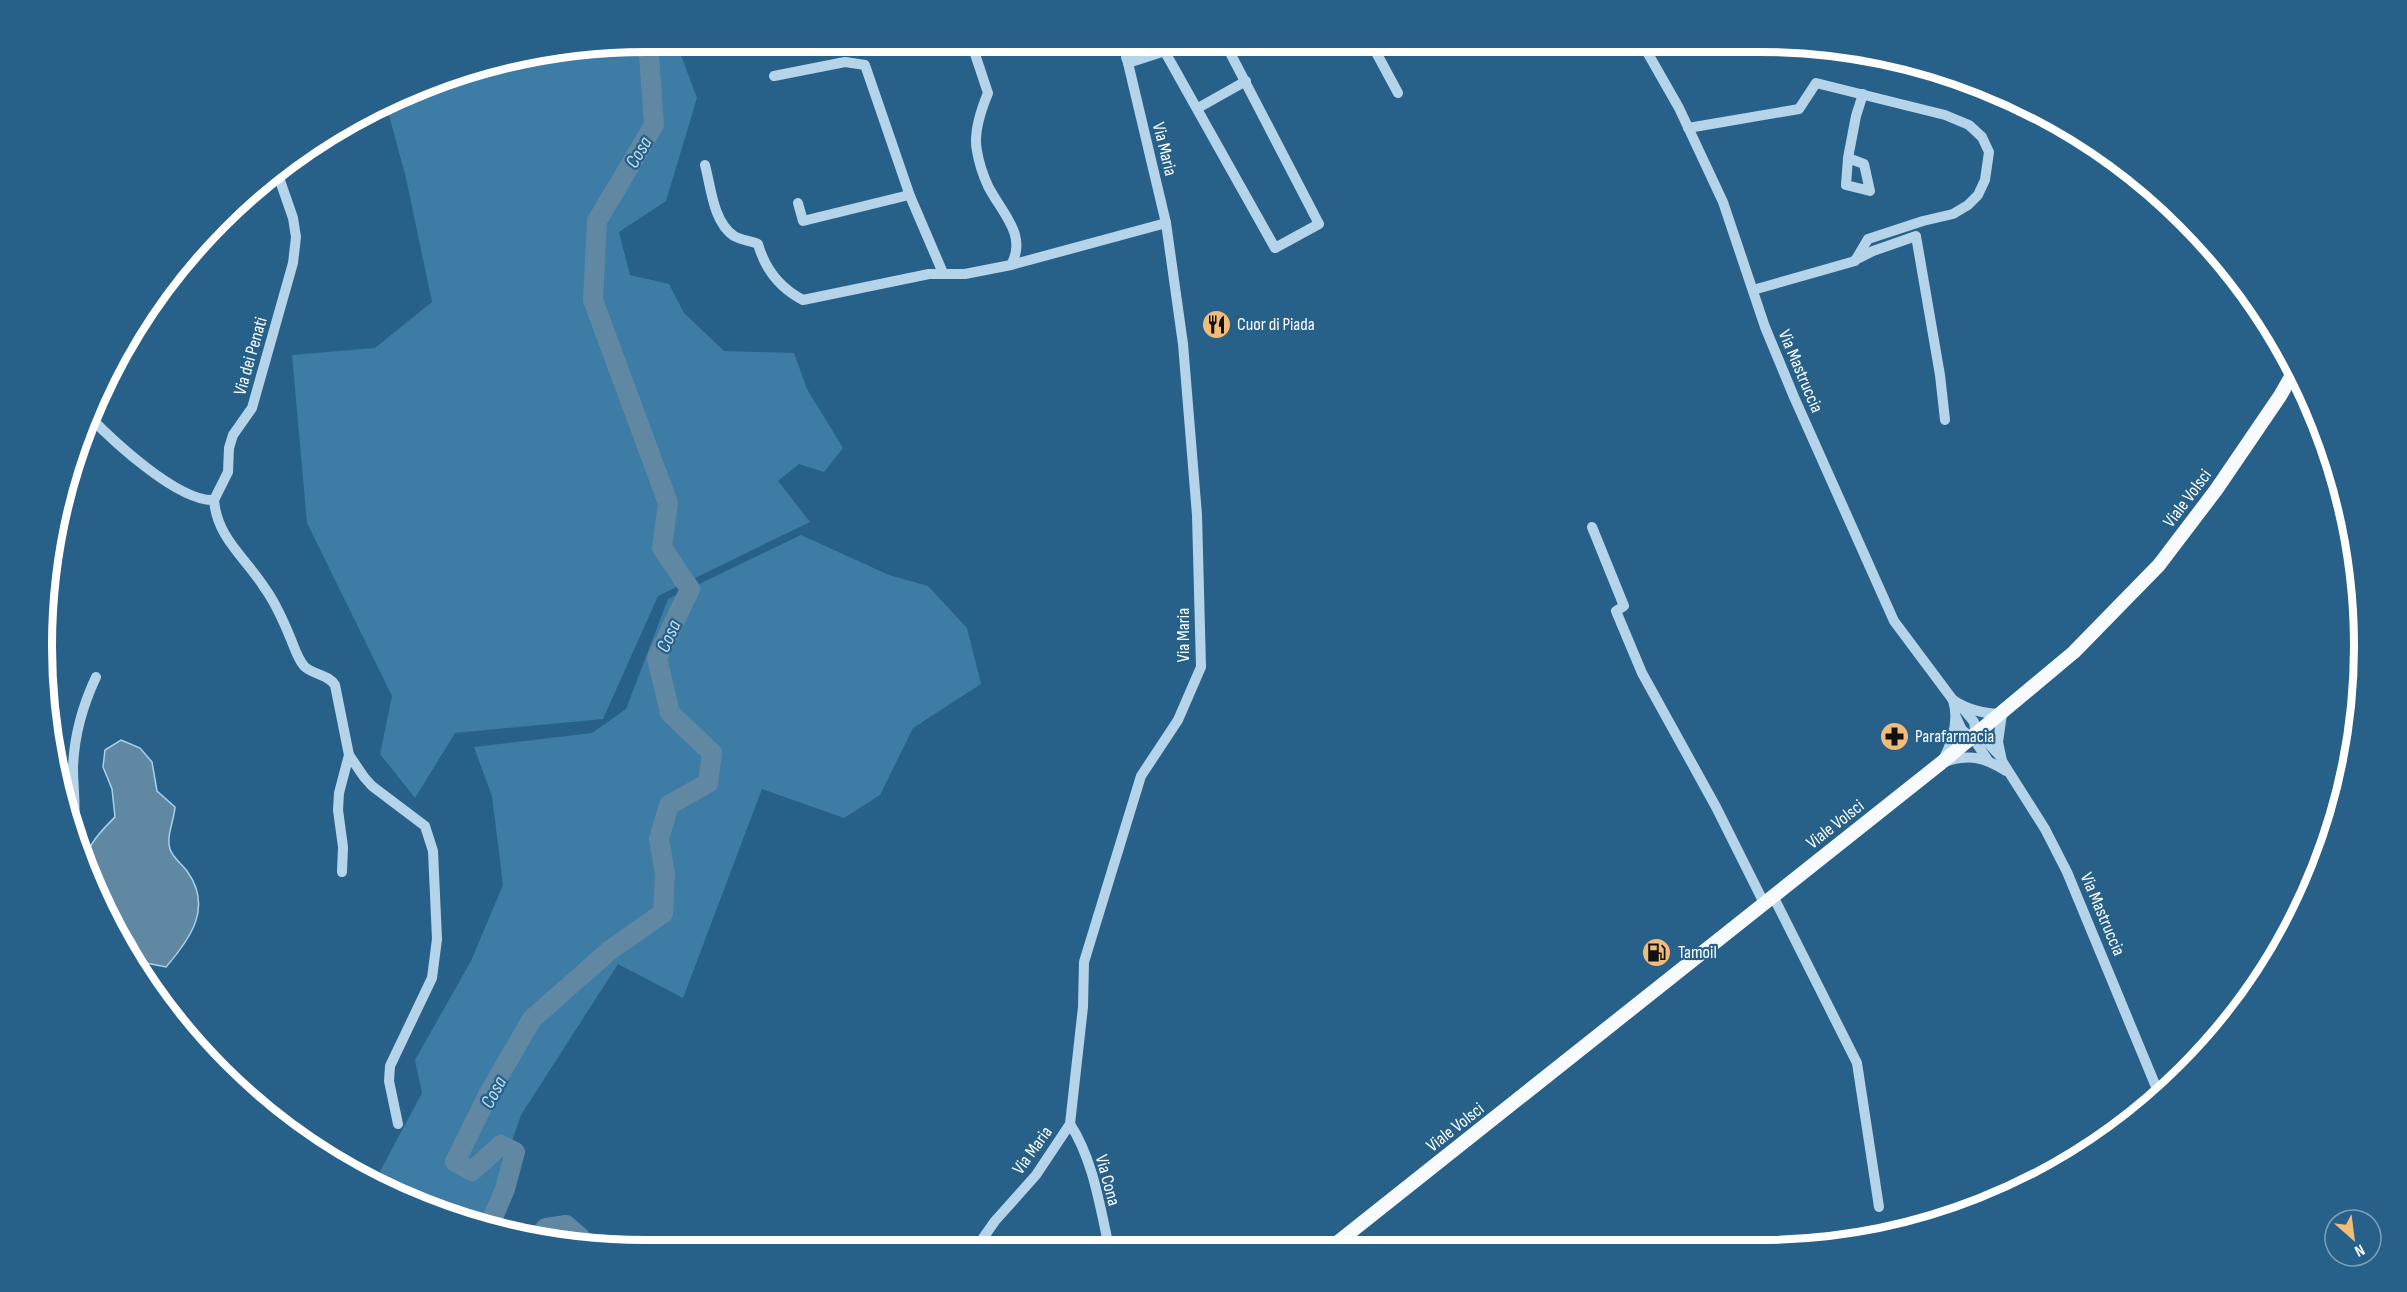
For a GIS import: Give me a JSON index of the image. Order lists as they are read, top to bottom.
{
  "streets": {
    "main road": ["Viale Volsci"],
    "street": [
      "Via Maria",
      "Via dei Penati",
      "Via Mastruccia",
      "Via Cona"
    ]
  },
  "crossings": [
    ["Via Maria", "Via Cona"],
    ["Via Mastruccia", "Viale Volsci"]
  ],
  "water": ["Cosa"],
  "places": {
    "restaurant": ["Cuor di Piada"],
    "pharmacy": ["Parafarmacia"],
    "fuel station": ["Tamoil"]
  },
  "north": "bottom right"
}
